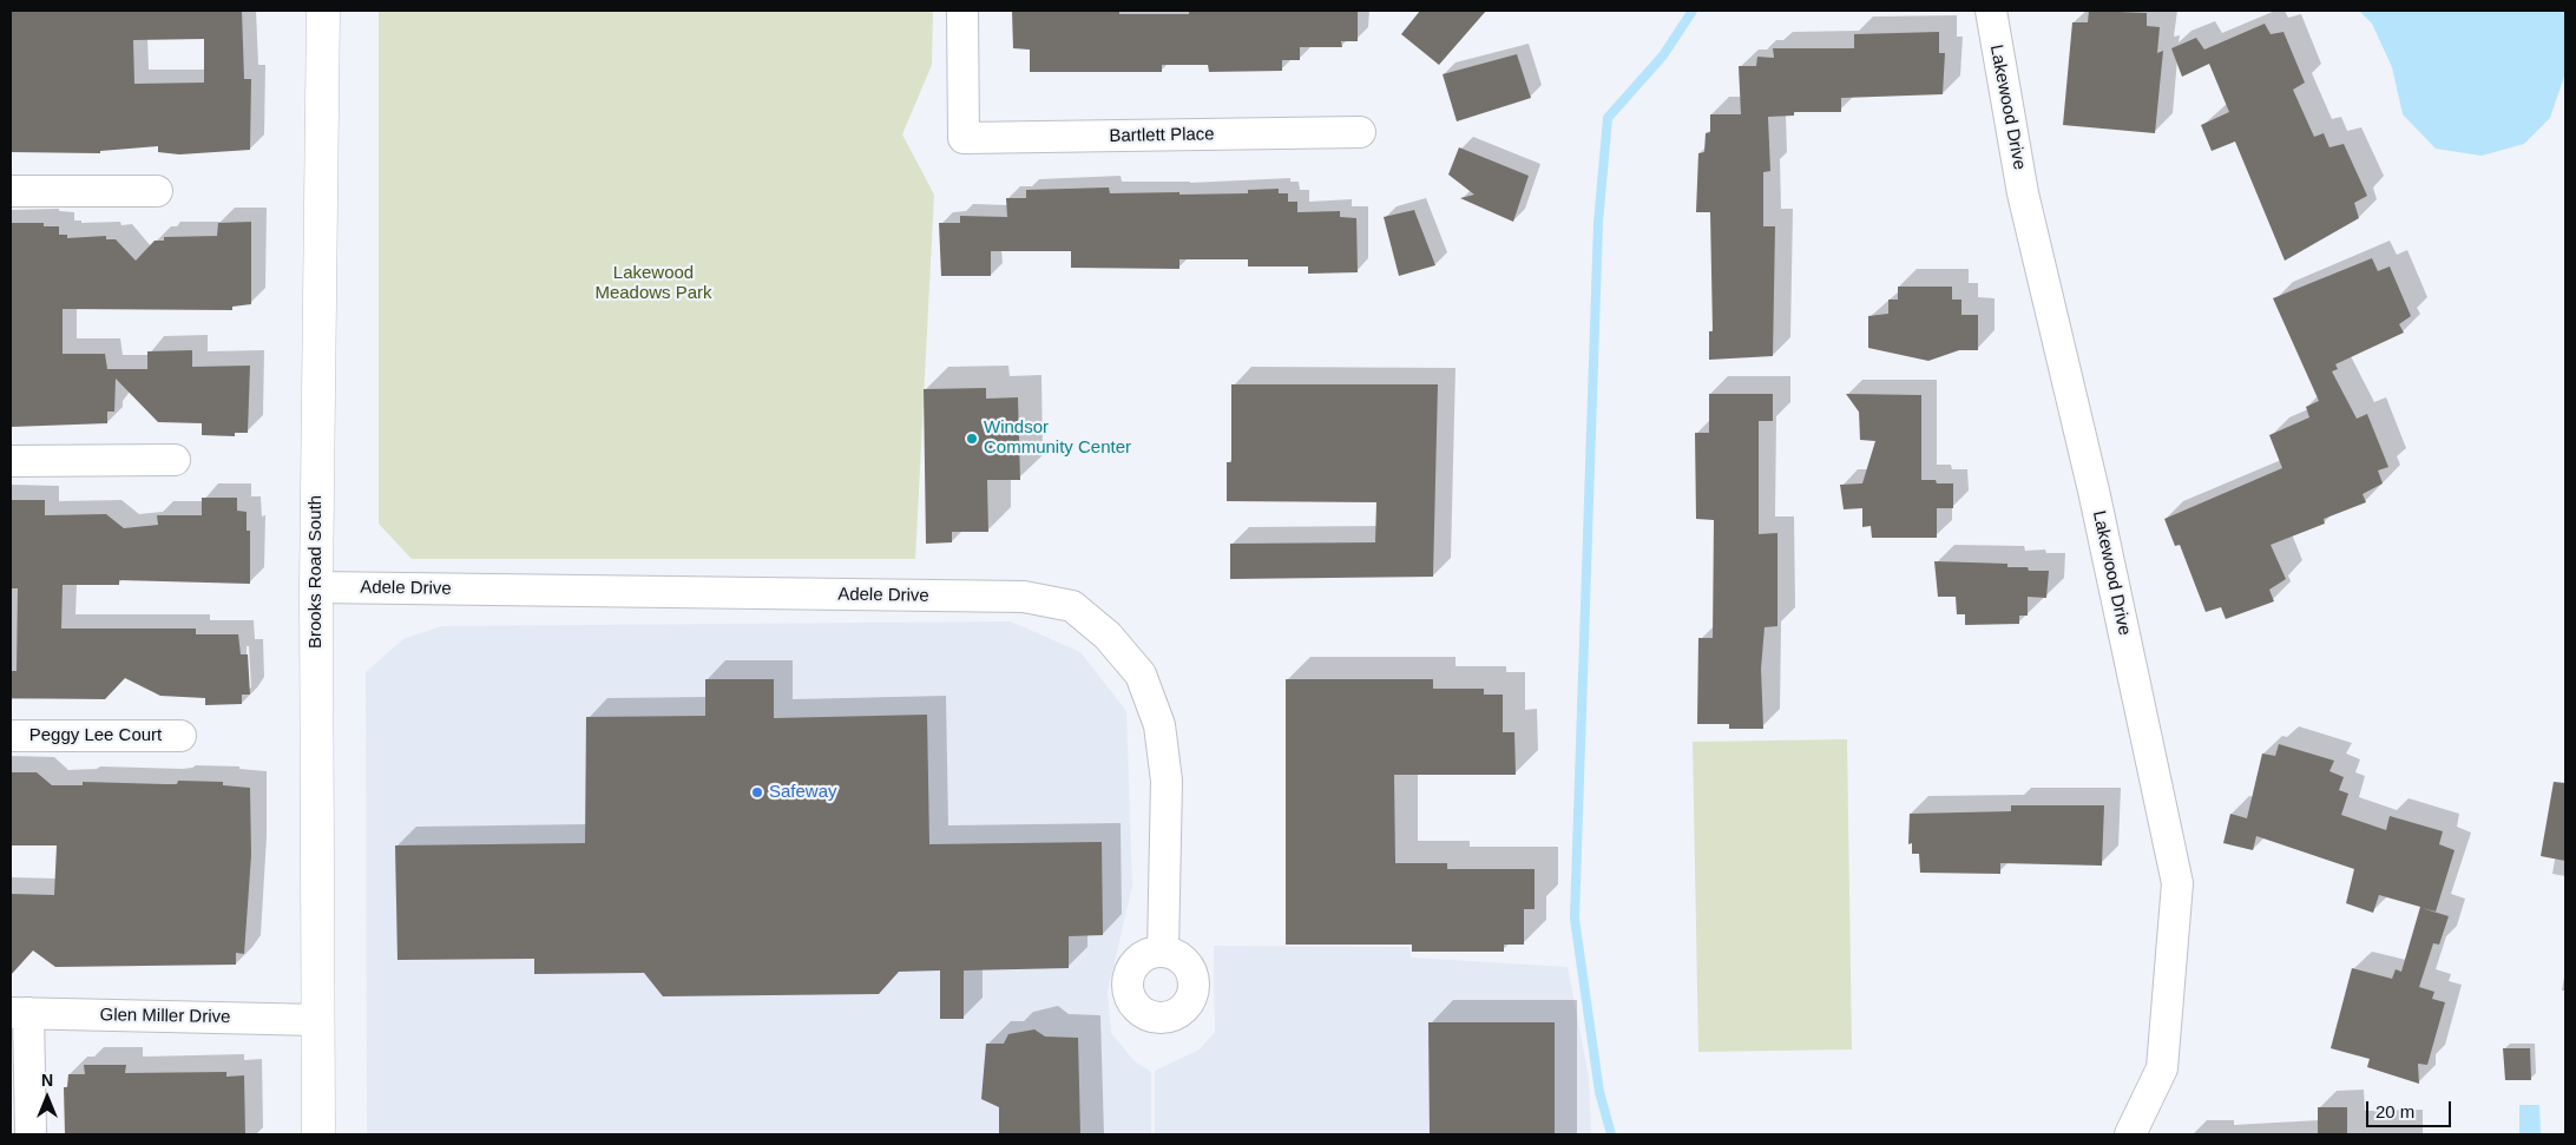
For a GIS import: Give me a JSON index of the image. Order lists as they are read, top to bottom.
{
  "streets": {
    "street": [
      "Lakewood Drive",
      "Bartlett Place",
      "Brooks Road South",
      "Adele Drive",
      "Peggy Lee Court",
      "Glen Miller Drive"
    ]
  },
  "crossings": [
    ["Brooks Road South", "Adele Drive"],
    ["Brooks Road South", "Glen Miller Drive"]
  ],
  "parks": ["Lakewood Meadows Park"],
  "places": ["Windsor Community Center", "Safeway"],
  "scale_bar": "20 m",
  "north": "top"
}
